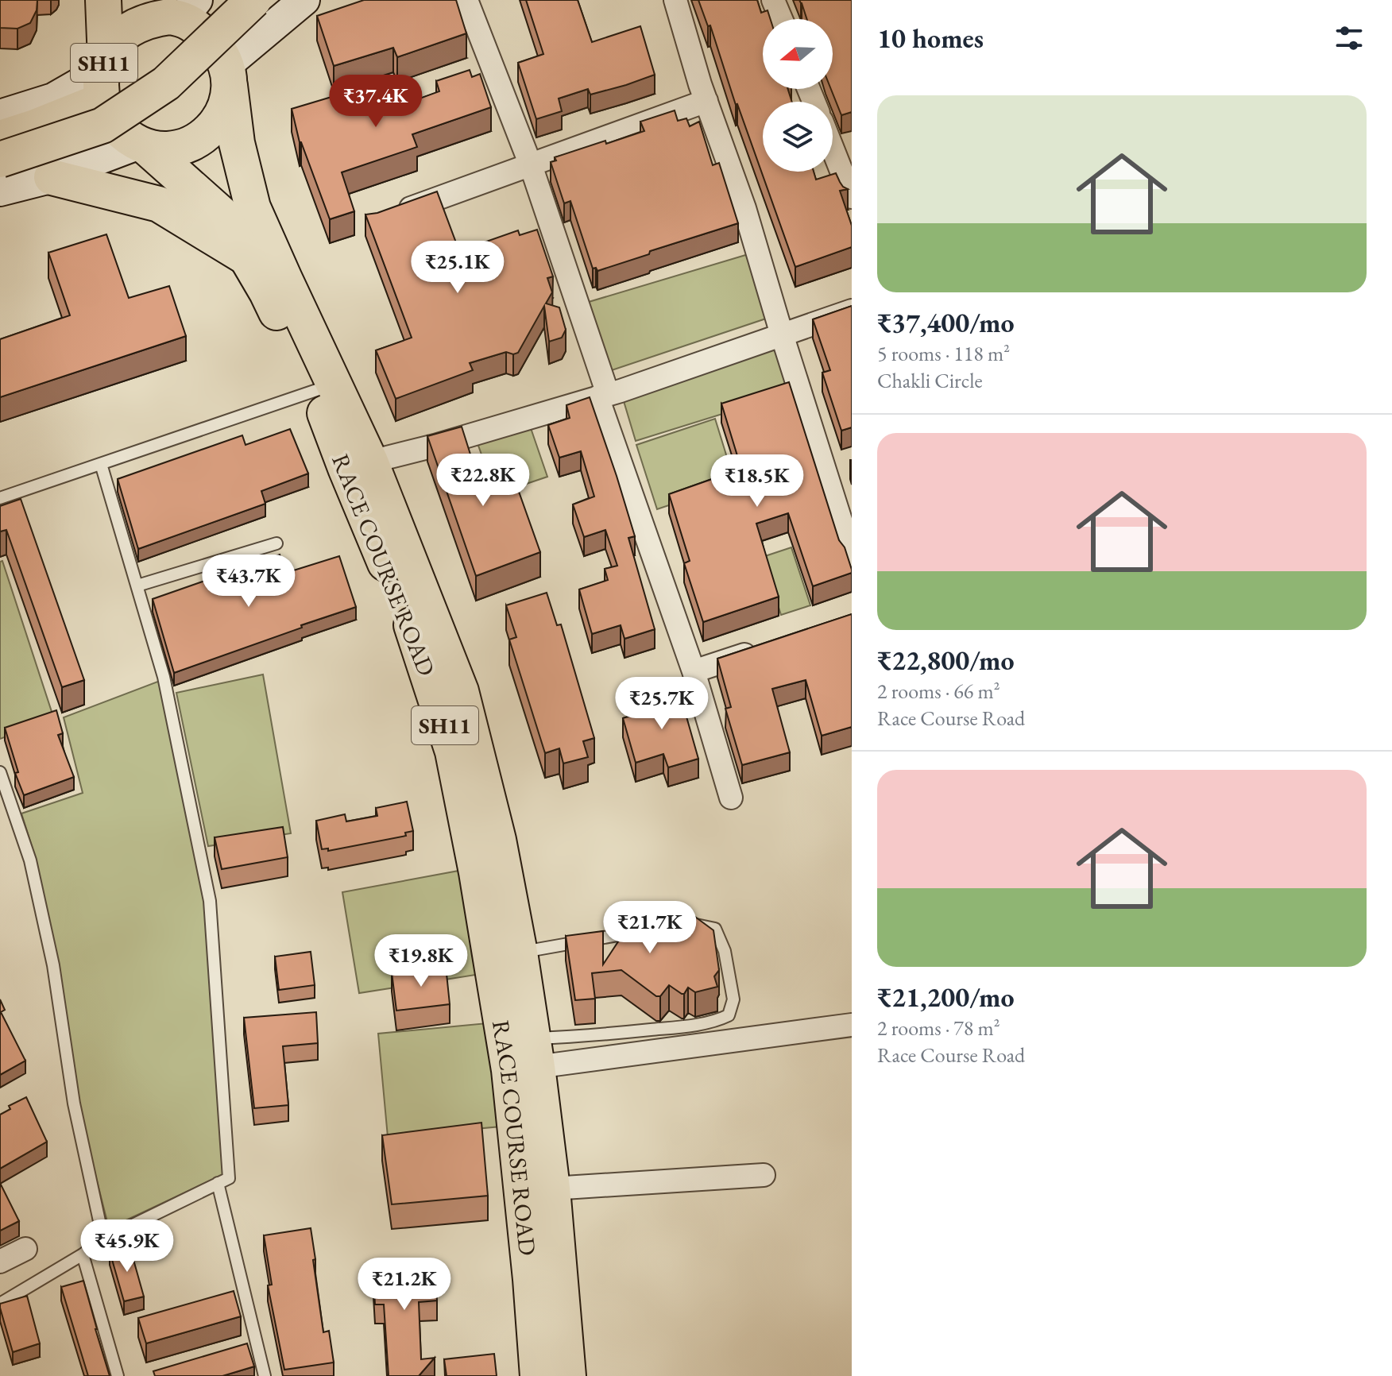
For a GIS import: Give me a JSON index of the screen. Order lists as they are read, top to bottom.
{
  "streets": {
    "main road": ["SH11", "RACE COURSE ROAD"]
  },
  "crossings": [
    ["SH11", "RACE COURSE ROAD"]
  ],
  "north": "left",
  "page": {
    "heading": "10 homes",
    "price": [
      "₹37.4K",
      "₹25.1K",
      "₹22.8K",
      "₹18.5K",
      "₹43.7K",
      "₹25.7K",
      "₹21.7K",
      "₹19.8K",
      "₹45.9K",
      "₹21.2K"
    ],
    "list": [
      {
        "name": "₹37,400/mo",
        "note": "5 rooms · 118 m² · Chakli Circle"
      },
      {
        "name": "₹22,800/mo",
        "note": "2 rooms · 66 m² · Race Course Road"
      },
      {
        "name": "₹21,200/mo",
        "note": "2 rooms · 78 m² · Race Course Road"
      }
    ]
  }
}
